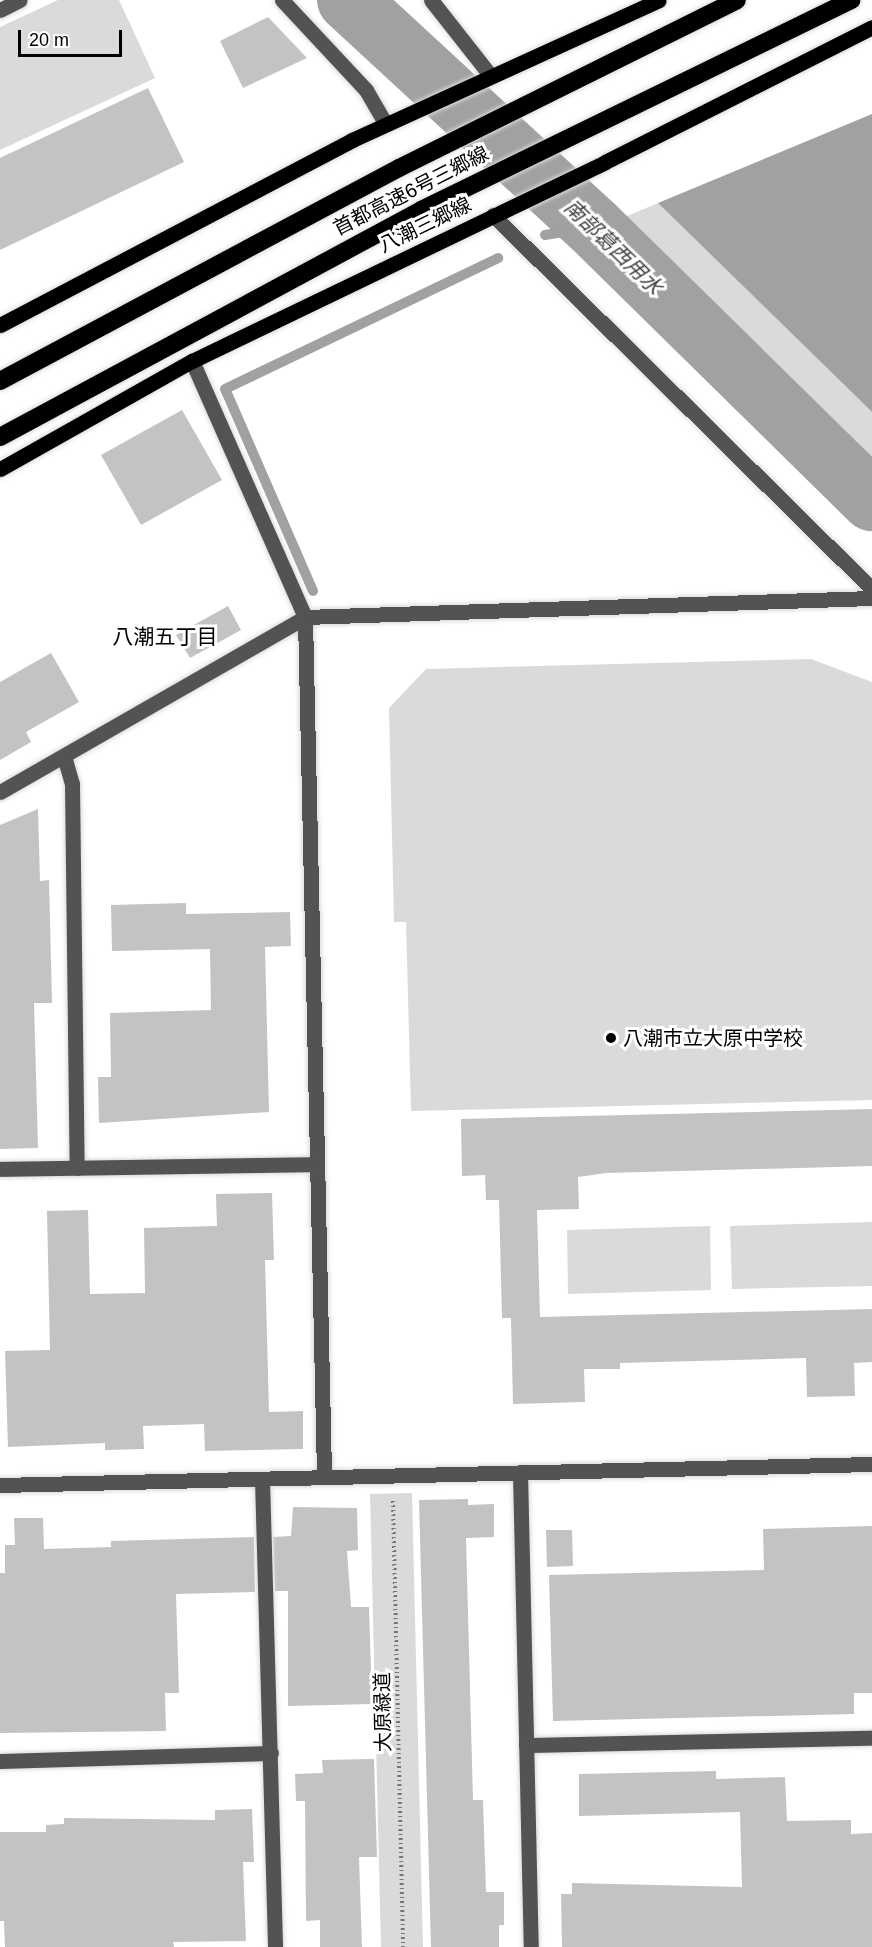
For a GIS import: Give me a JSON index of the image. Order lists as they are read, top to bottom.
{
  "streets": {
    "highway": ["首都高速6号三郷線"],
    "main road": ["八潮三郷線"],
    "path": ["大原緑道"]
  },
  "districts": ["八潮五丁目"],
  "water": ["南部葛西用水"],
  "places": ["八潮市立大原中学校"],
  "scale_bar": "20 m"
}
